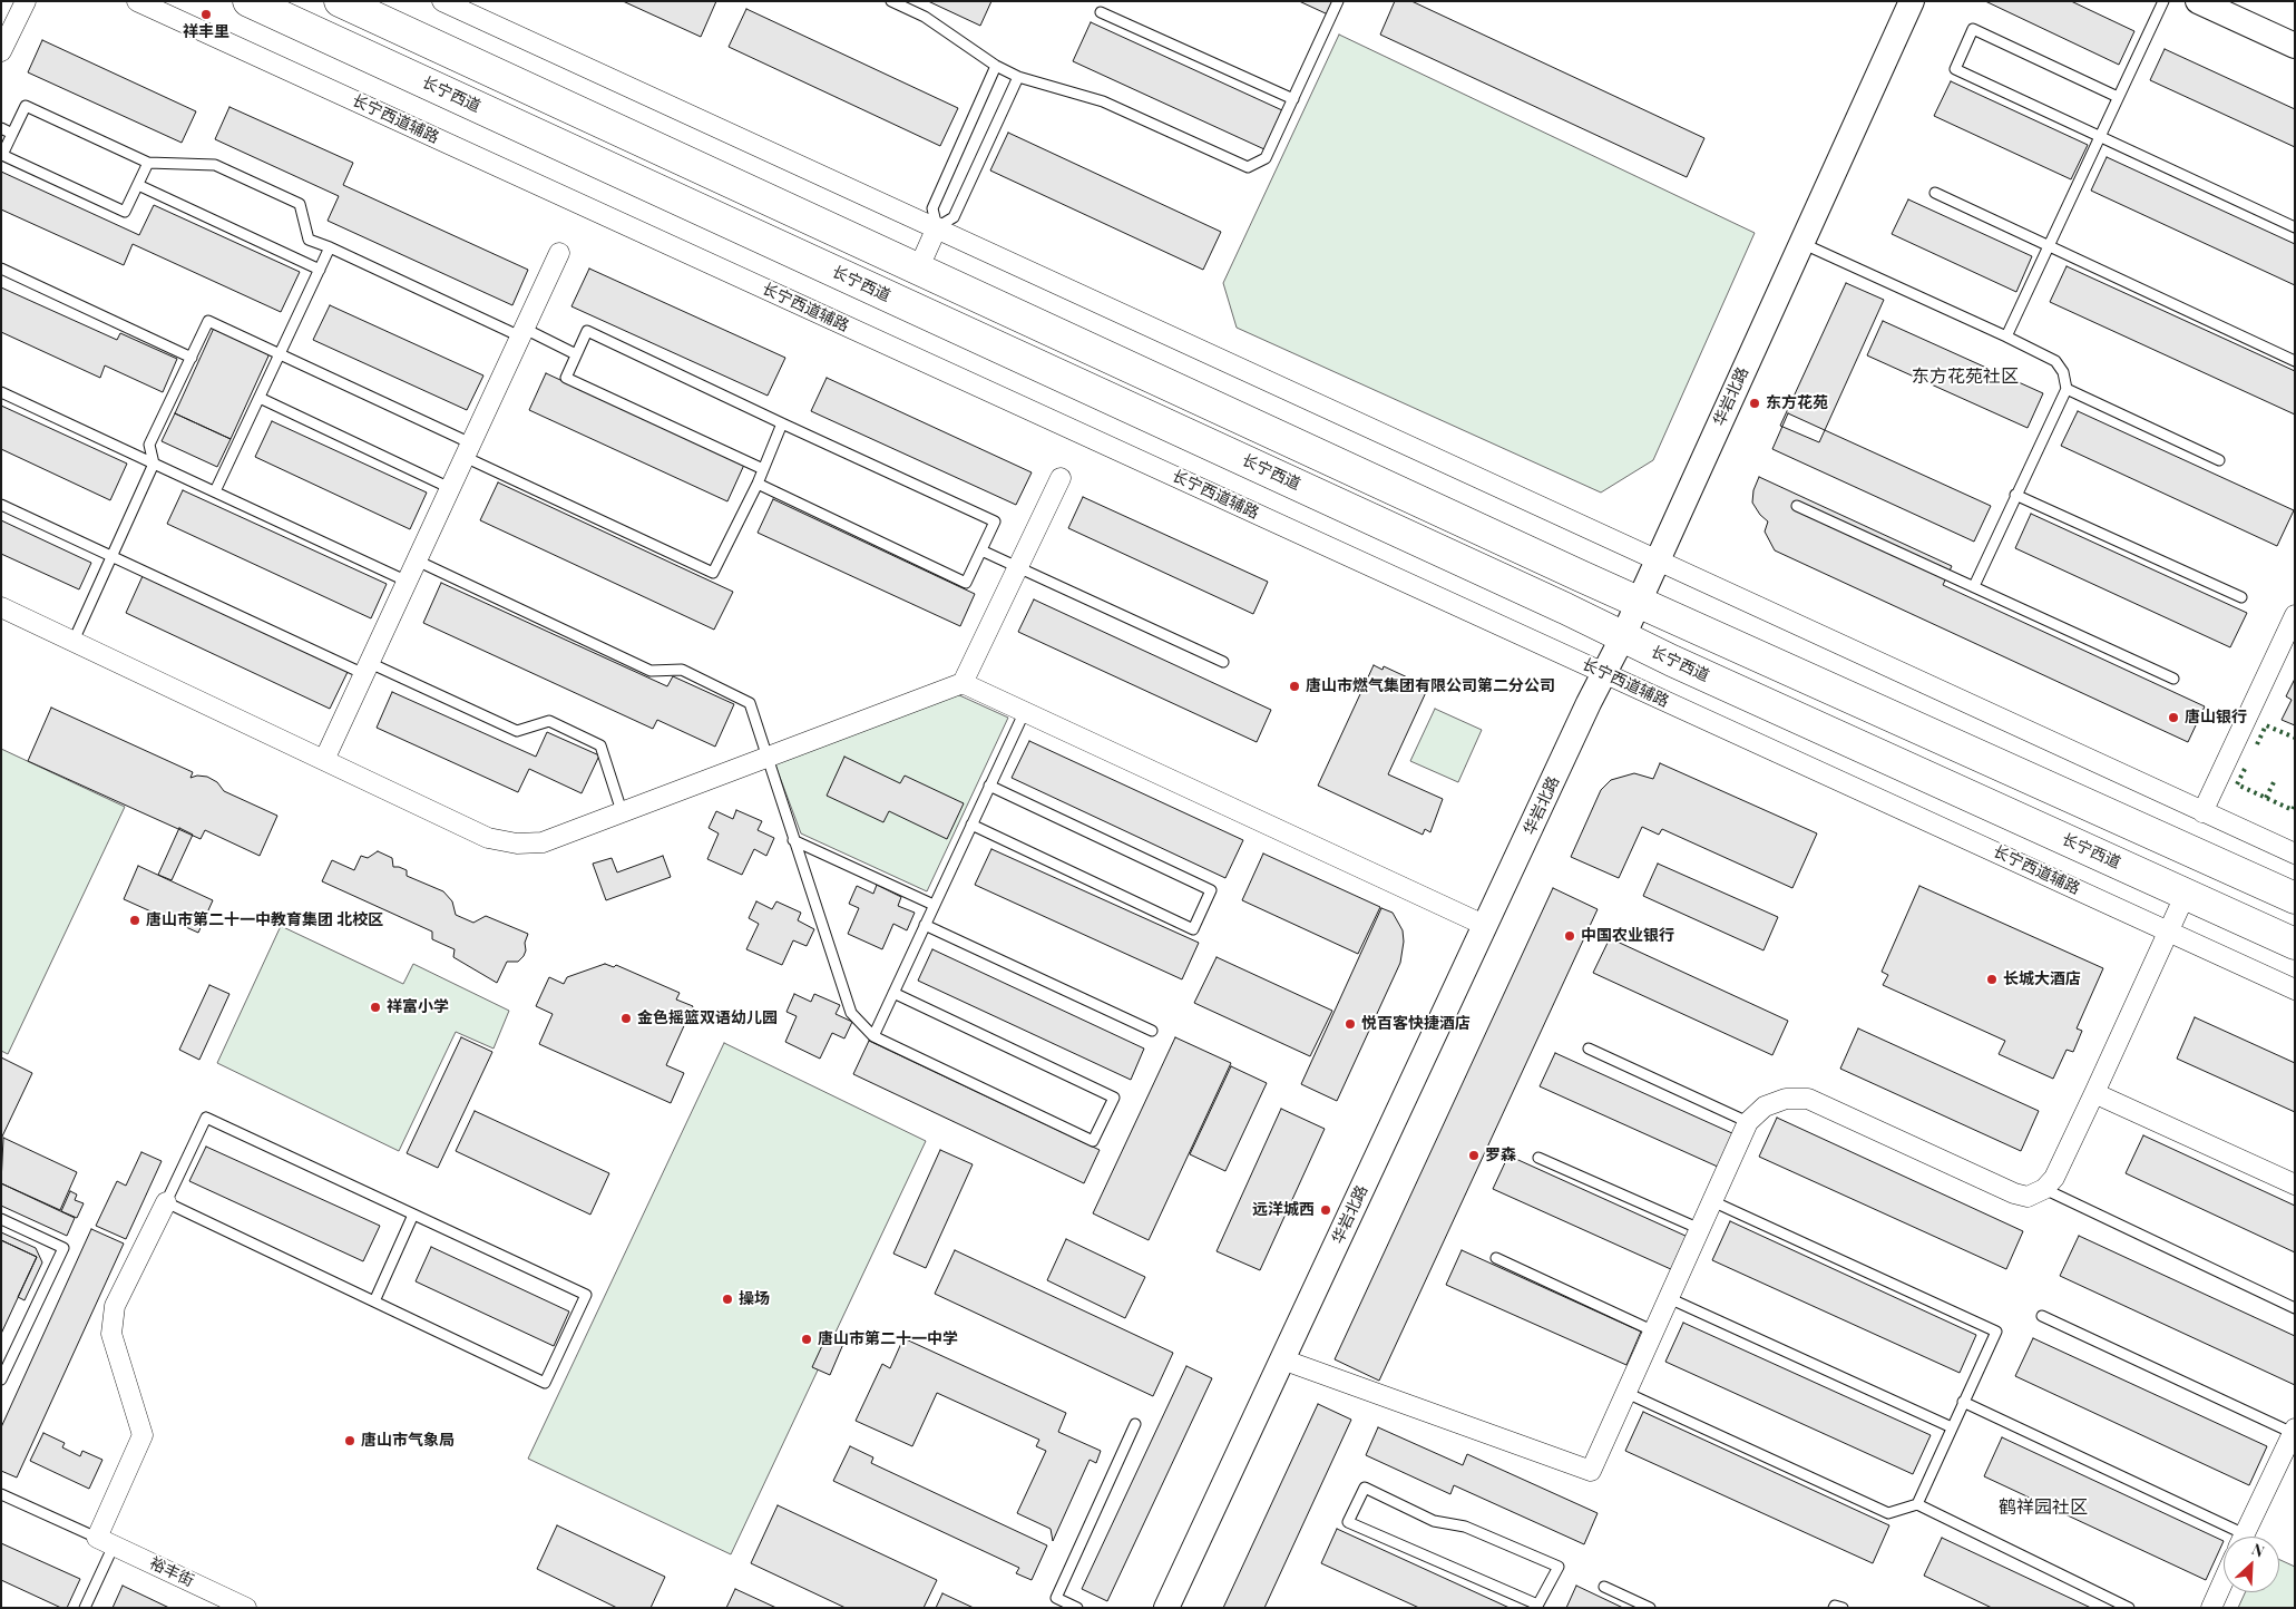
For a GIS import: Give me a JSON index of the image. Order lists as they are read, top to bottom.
{
  "streets": {
    "main road": ["长宁西道"],
    "street": ["长宁西道辅路", "华岩北路", "裕丰街"]
  },
  "crossings": [
    ["长宁西道", "华岩北路"],
    ["长宁西道辅路", "华岩北路"]
  ],
  "districts": ["东方花苑社区", "鹤祥园社区"],
  "places": [
    "祥丰里",
    "东方花苑",
    "唐山市燃气集团有限公司第二分公司",
    "唐山银行",
    "唐山市第二十一中教育集团 北校区",
    "中国农业银行",
    "长城大酒店",
    "祥富小学",
    "金色摇篮双语幼儿园",
    "悦百客快捷酒店",
    "罗森",
    "远洋城西",
    "操场",
    "唐山市第二十一中学",
    "唐山市气象局"
  ],
  "north": "top right"
}
